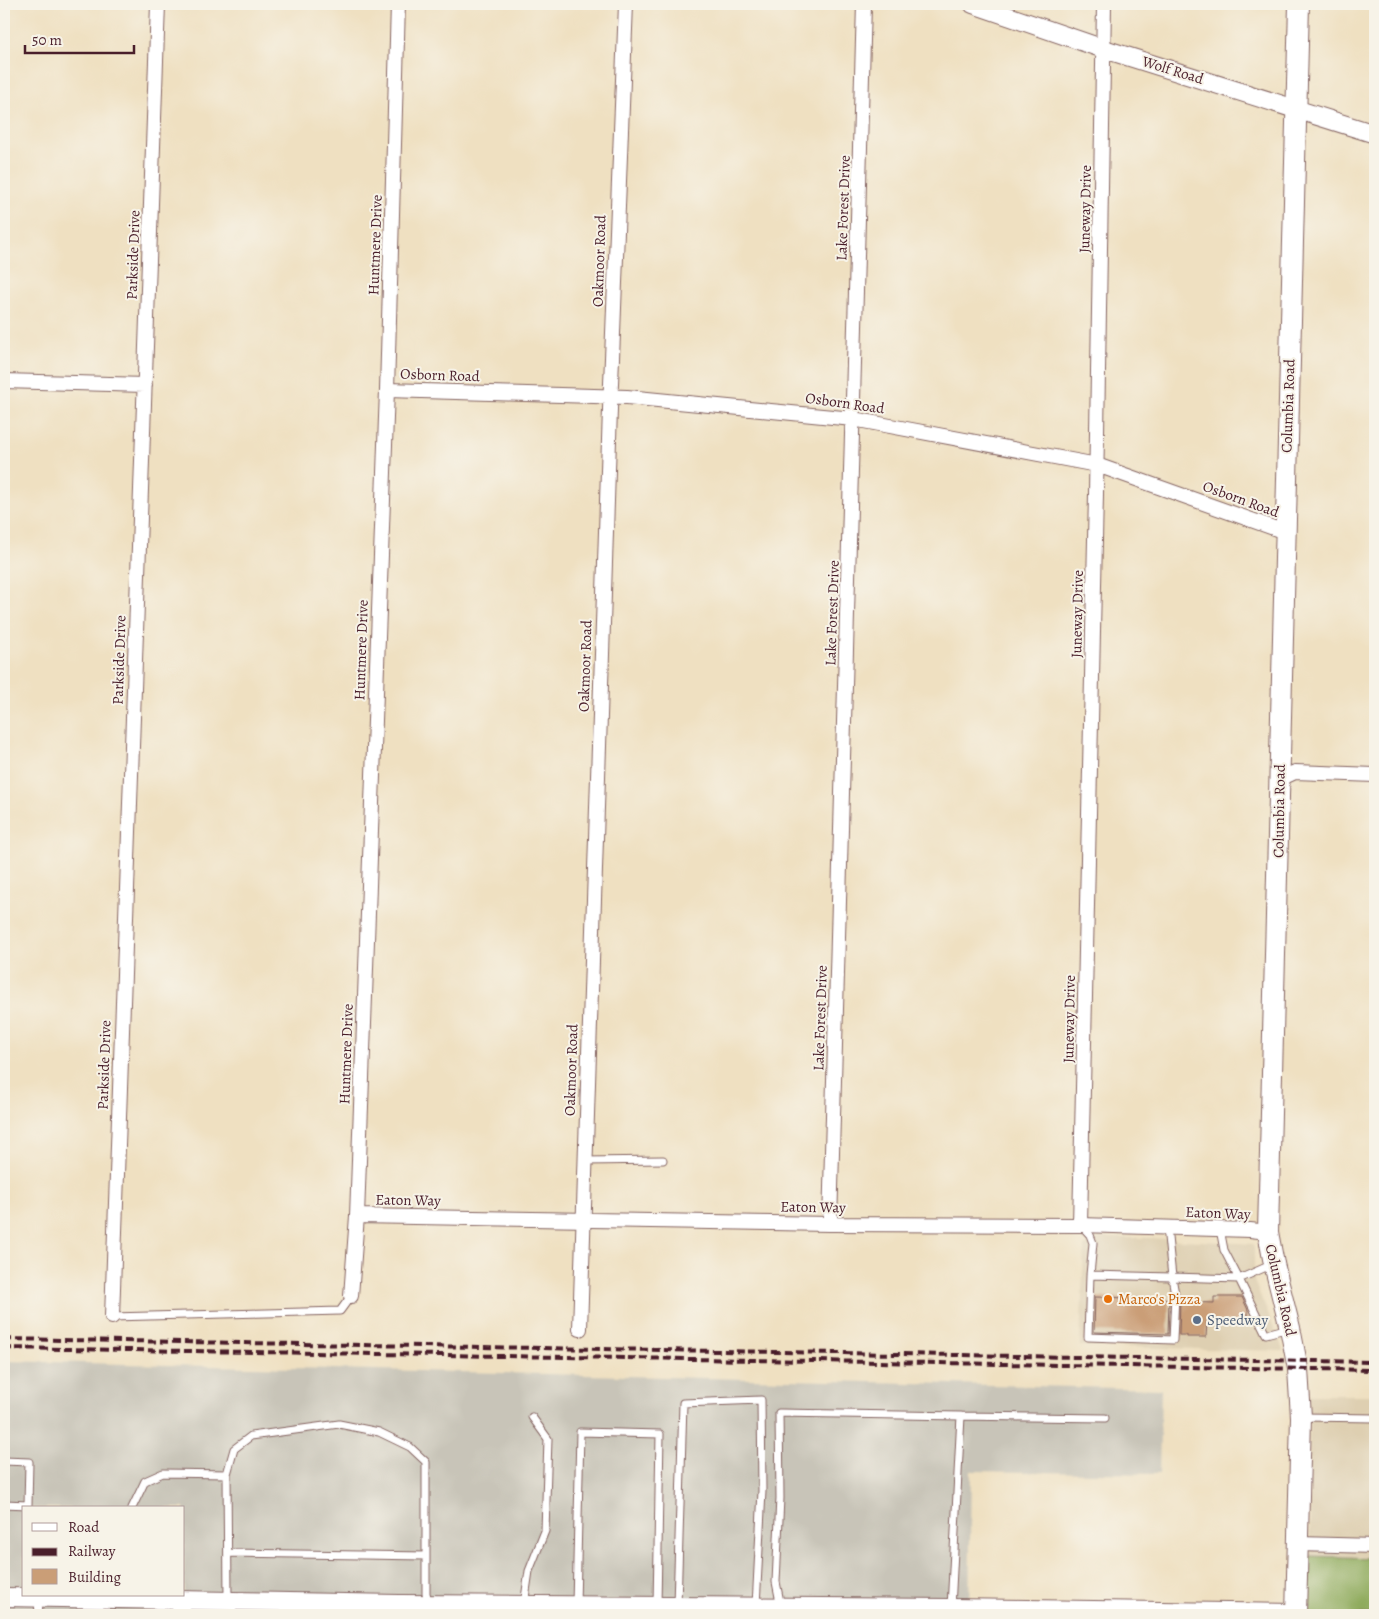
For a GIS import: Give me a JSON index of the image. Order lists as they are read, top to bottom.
{
  "streets": {
    "main road": ["Columbia Road"],
    "street": [
      "Wolf Road",
      "Lake Forest Drive",
      "Juneway Drive",
      "Huntmere Drive",
      "Parkside Drive",
      "Oakmoor Road",
      "Osborn Road",
      "Eaton Way"
    ]
  },
  "crossings": [
    ["Wolf Road", "Juneway Drive"],
    ["Wolf Road", "Columbia Road"],
    ["Lake Forest Drive", "Osborn Road"],
    ["Lake Forest Drive", "Eaton Way"],
    ["Juneway Drive", "Osborn Road"],
    ["Juneway Drive", "Eaton Way"],
    ["Huntmere Drive", "Osborn Road"],
    ["Huntmere Drive", "Eaton Way"],
    ["Oakmoor Road", "Osborn Road"],
    ["Oakmoor Road", "Eaton Way"],
    ["Osborn Road", "Columbia Road"],
    ["Columbia Road", "Eaton Way"]
  ],
  "places": ["Marco's Pizza", "Speedway"],
  "legend": ["Road", "Railway", "Building"],
  "scale_bar": "50 m"
}
